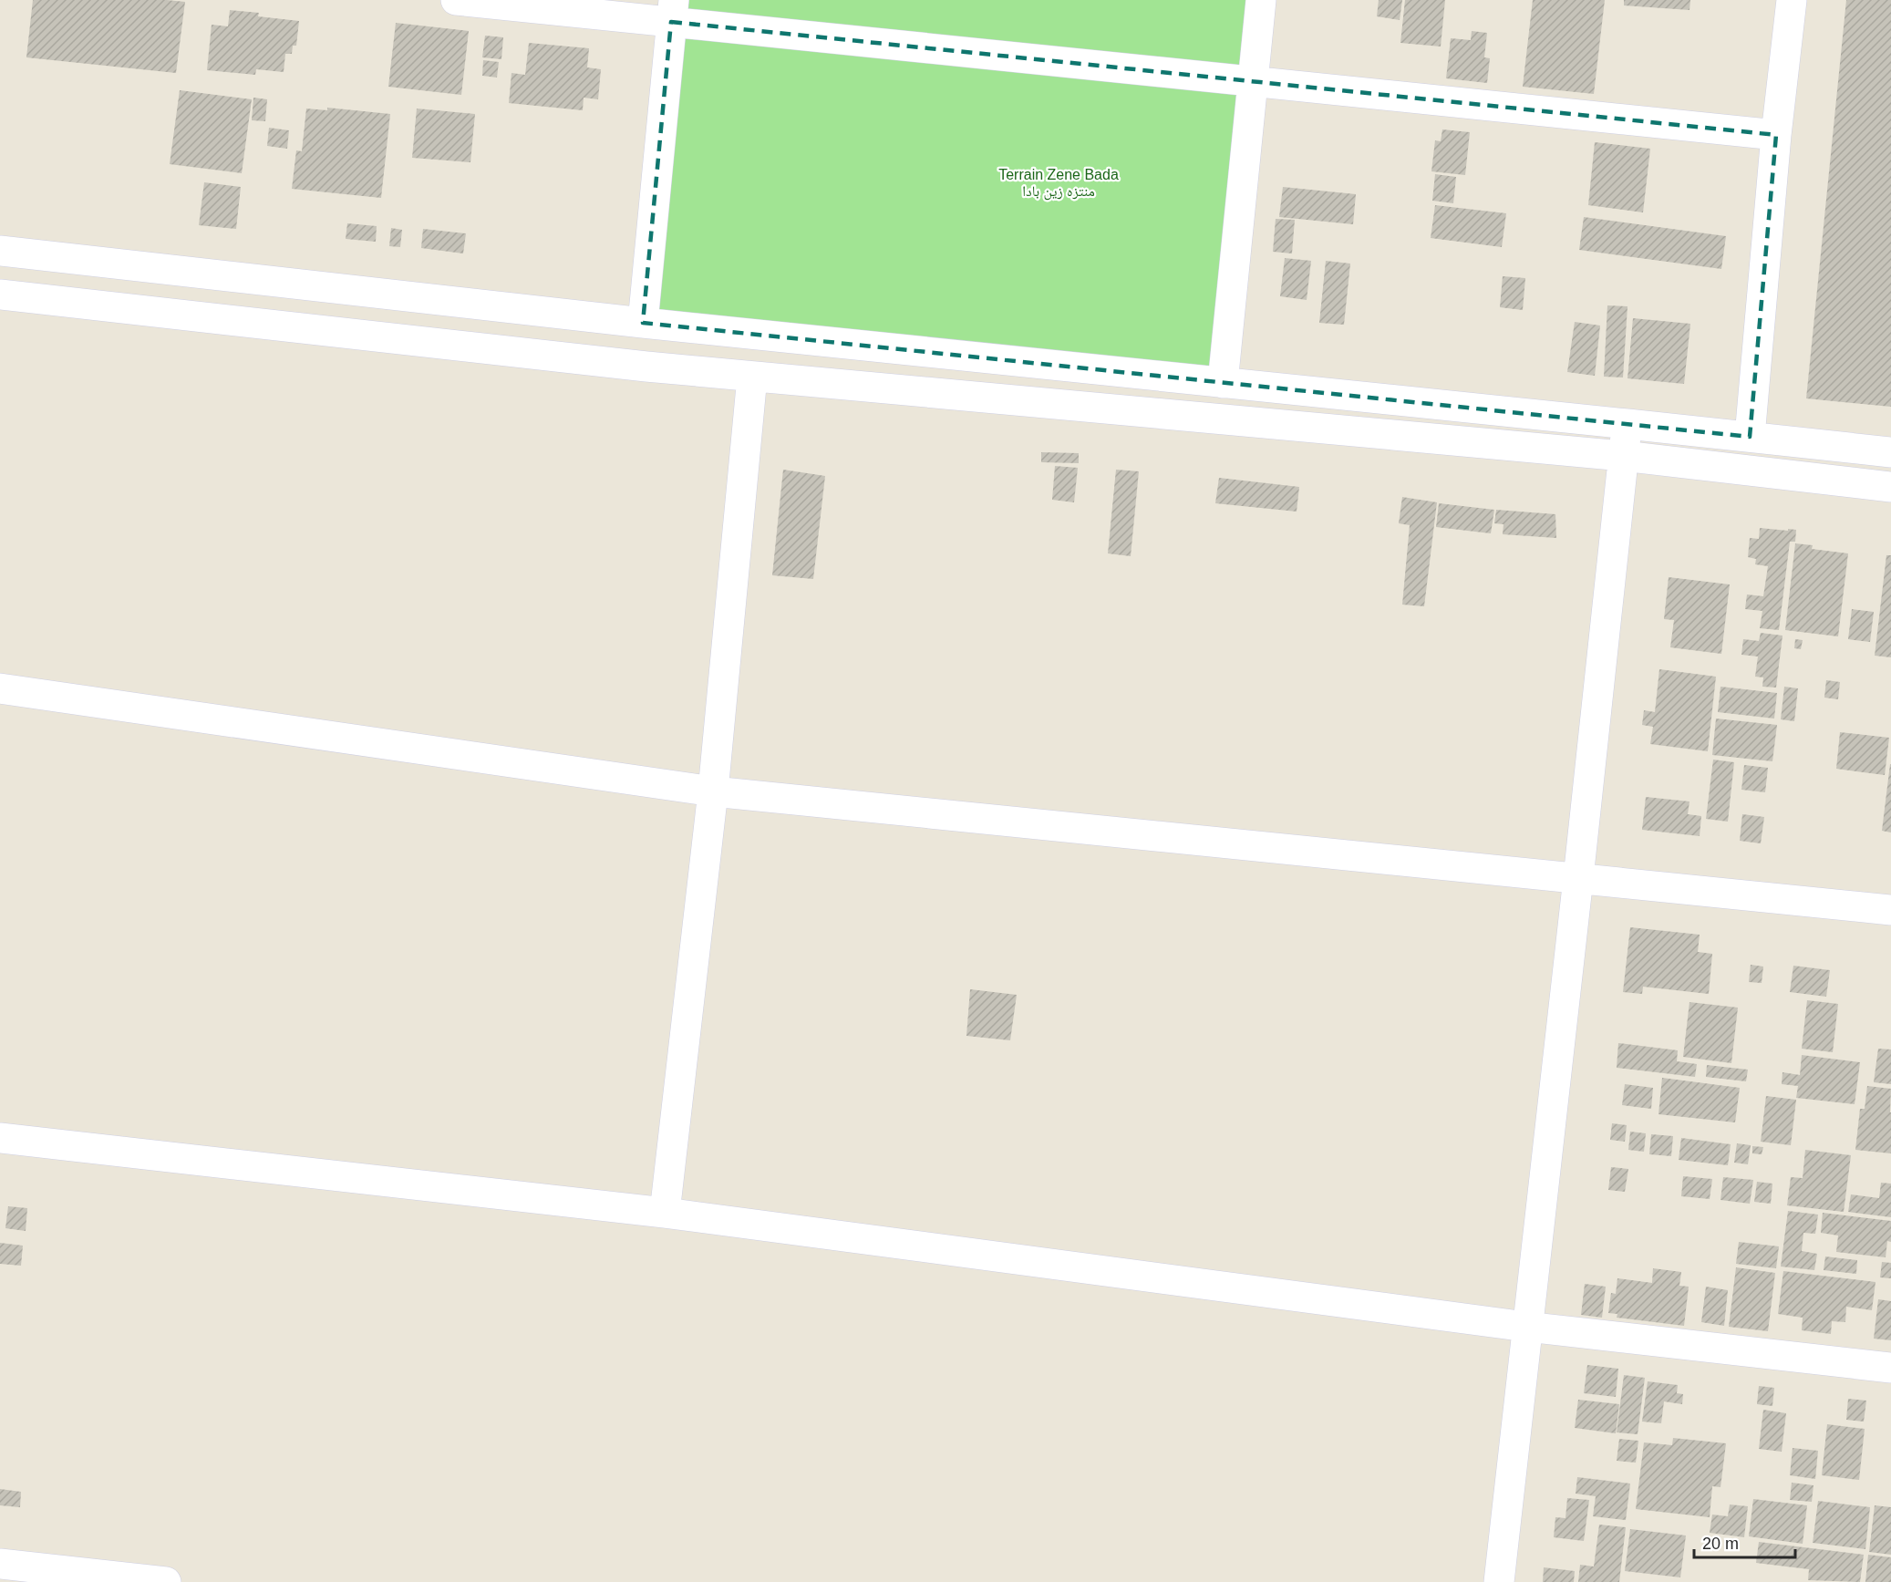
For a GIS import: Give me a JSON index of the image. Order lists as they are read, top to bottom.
{
  "parks": ["Terrain Zene Bada منتزه زين بادا"],
  "scale_bar": "20 m"
}
